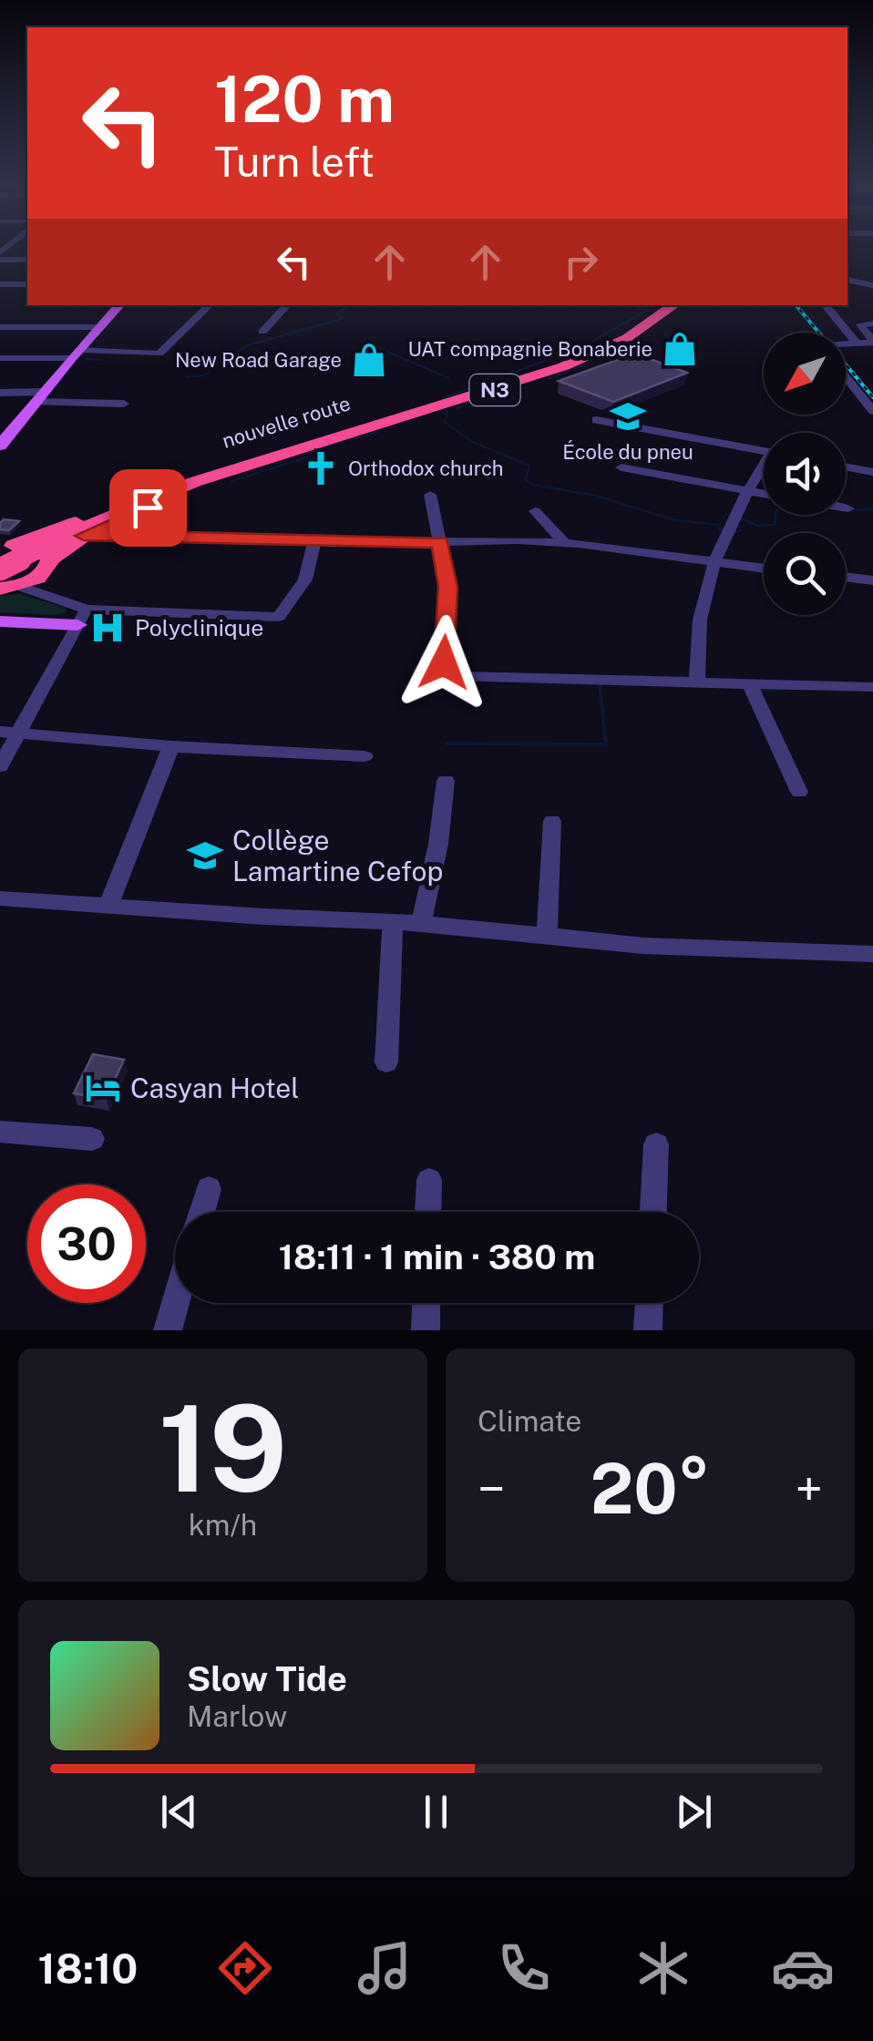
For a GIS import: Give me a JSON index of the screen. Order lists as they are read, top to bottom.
{
  "streets": {
    "highway": ["N3", "nouvelle route"]
  },
  "places": {
    "shop": ["UAT compagnie Bonaberie", "New Road Garage"],
    "school or university": ["École du pneu", "Collège Lamartine Cefop"],
    "church": ["Orthodox church"],
    "hospital": ["Polyclinique"],
    "hotel": ["Casyan Hotel"]
  },
  "north": "bottom left",
  "page": {
    "turn": ["120 m", "Turn left"],
    "limit": "30",
    "trip": "18:11 · 1 min · 380 m",
    "tile": [
      ["19", "km/h"],
      "Climate"
    ],
    "heat": ["−", "20°", "+"],
    "song": ["Slow Tide", "Marlow"],
    "tabs": "18:10"
  }
}
